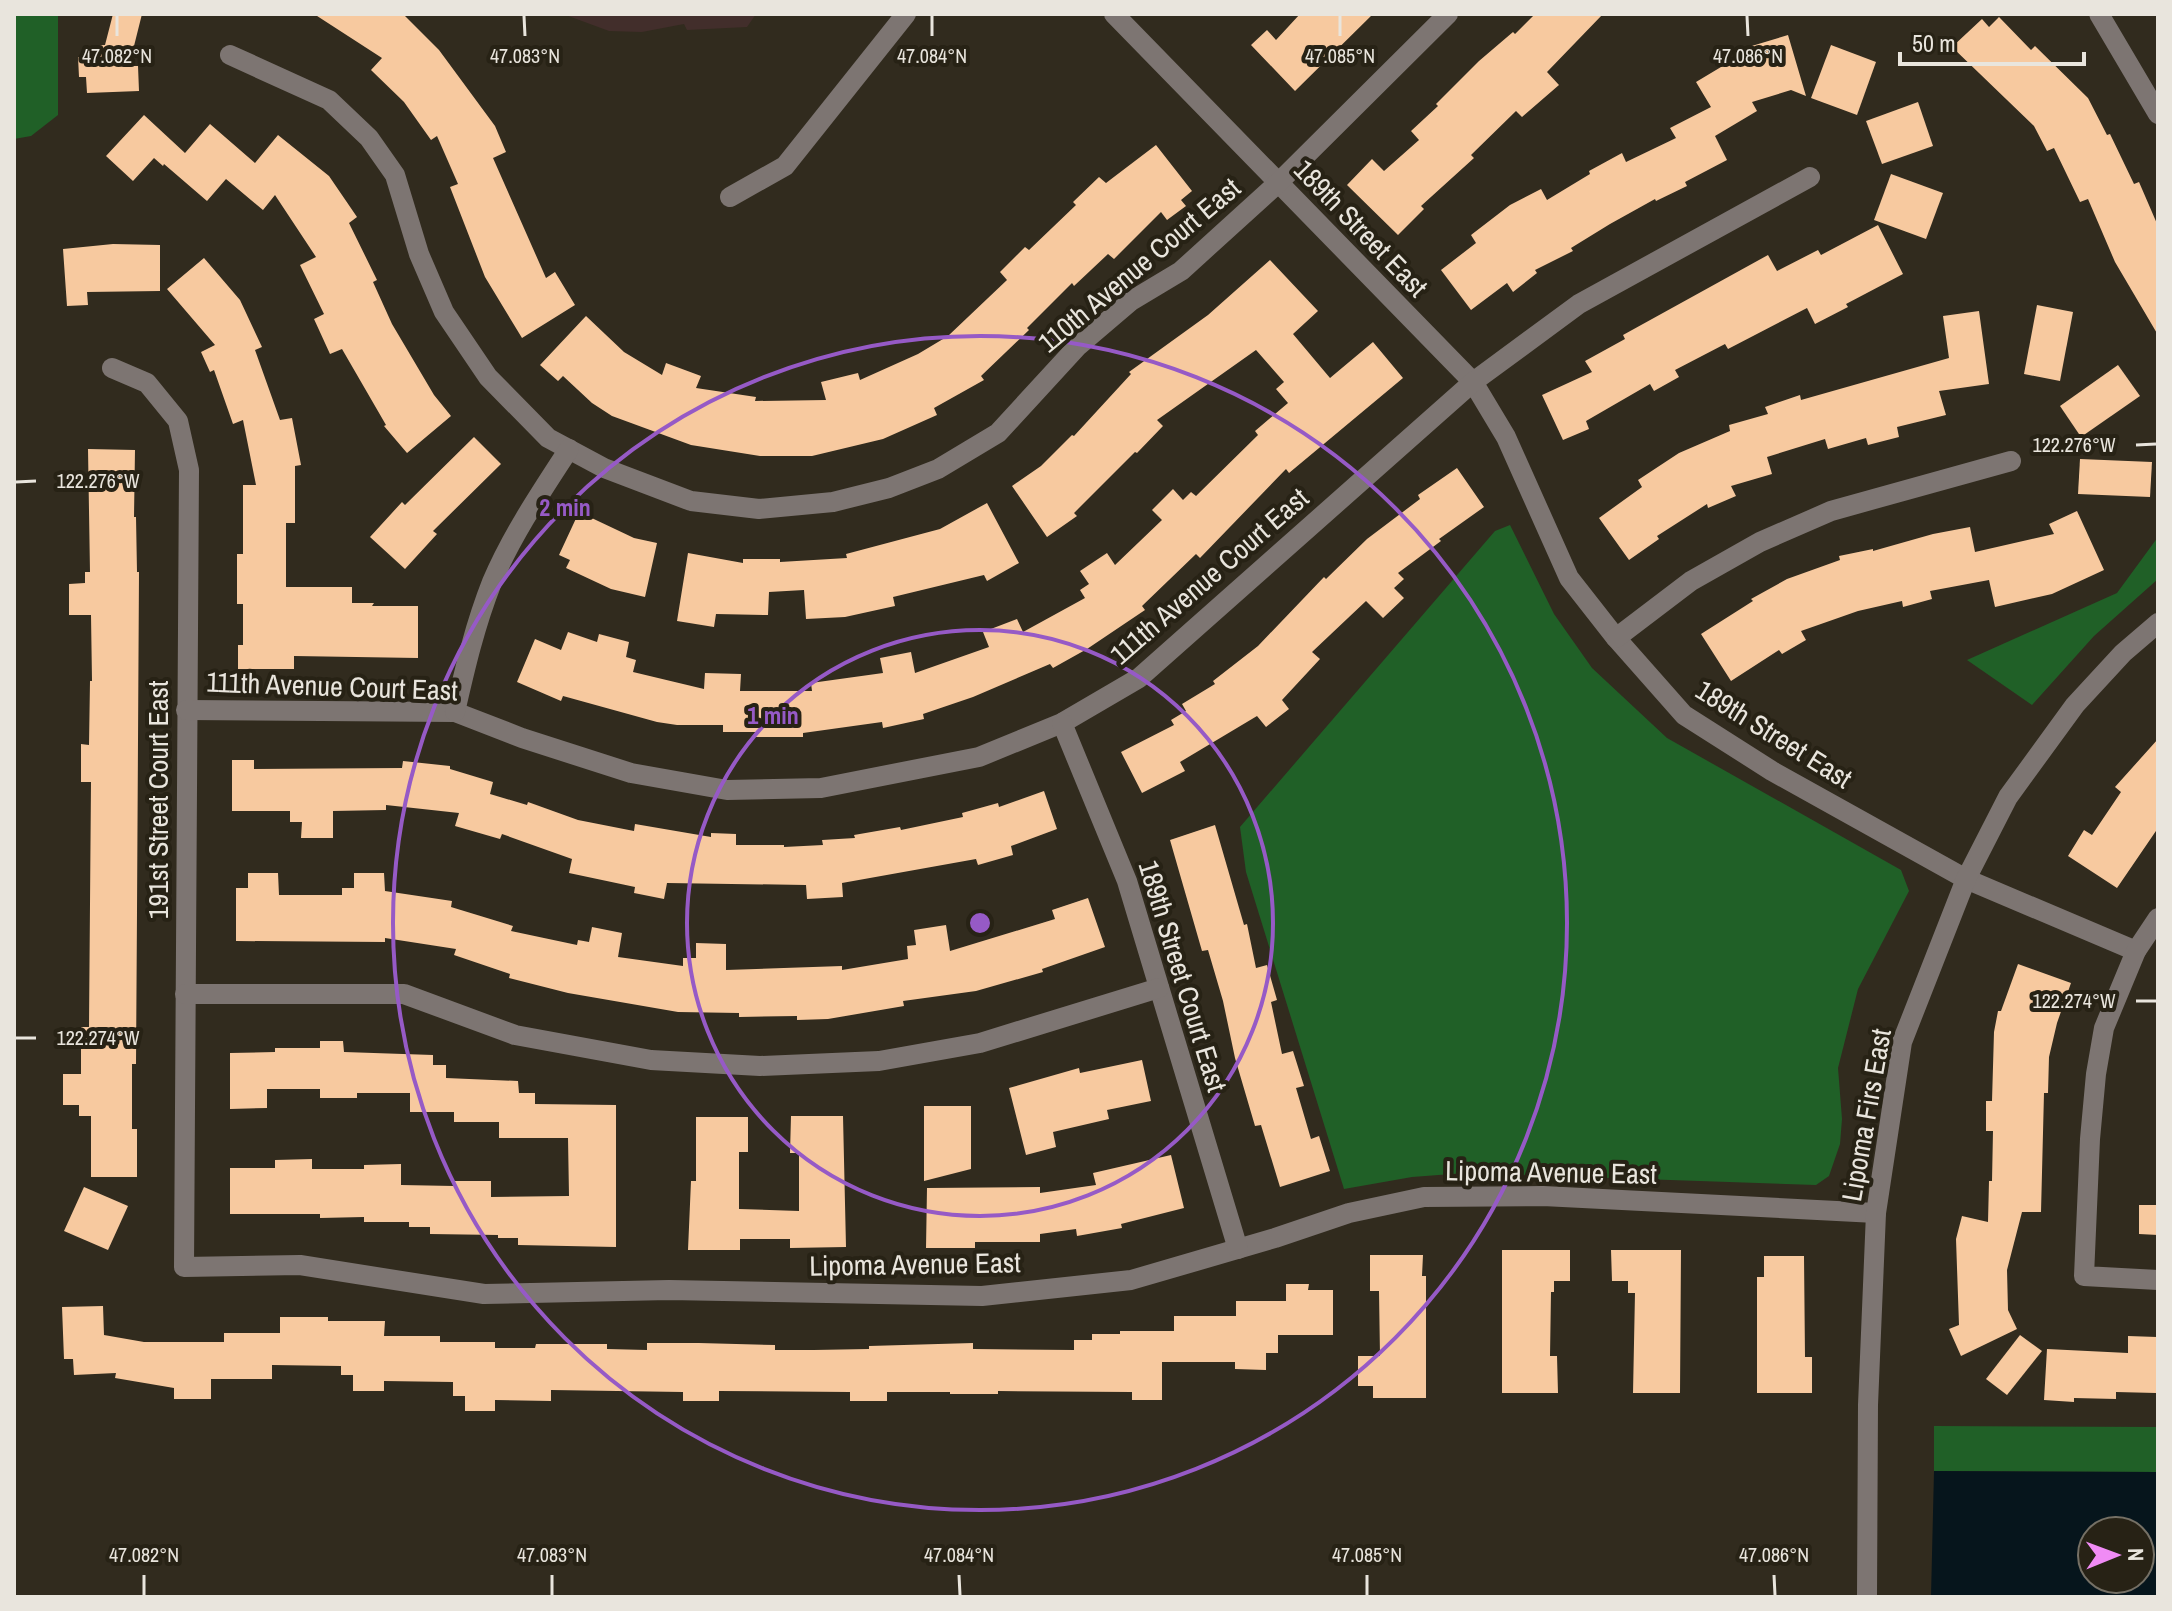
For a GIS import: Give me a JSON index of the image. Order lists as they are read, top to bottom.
{
  "streets": {
    "street": [
      "189th Street East",
      "110th Avenue Court East",
      "111th Avenue Court East",
      "191st Street Court East",
      "189th Street Court East",
      "Lipoma Firs East",
      "Lipoma Avenue East"
    ]
  },
  "crossings": [
    ["189th Street East", "110th Avenue Court East"],
    ["189th Street East", "111th Avenue Court East"],
    ["189th Street East", "Lipoma Firs East"],
    ["111th Avenue Court East", "191st Street Court East"],
    ["111th Avenue Court East", "189th Street Court East"],
    ["191st Street Court East", "Lipoma Avenue East"],
    ["189th Street Court East", "Lipoma Avenue East"],
    ["Lipoma Firs East", "Lipoma Avenue East"]
  ],
  "scale_bar": "50 m",
  "north": "right",
  "coordinates": [
    "47.082°N",
    "47.083°N",
    "47.084°N",
    "47.085°N",
    "47.086°N",
    "122.276°W",
    "122.274°W"
  ],
  "rings": ["2 min", "1 min"]
}
